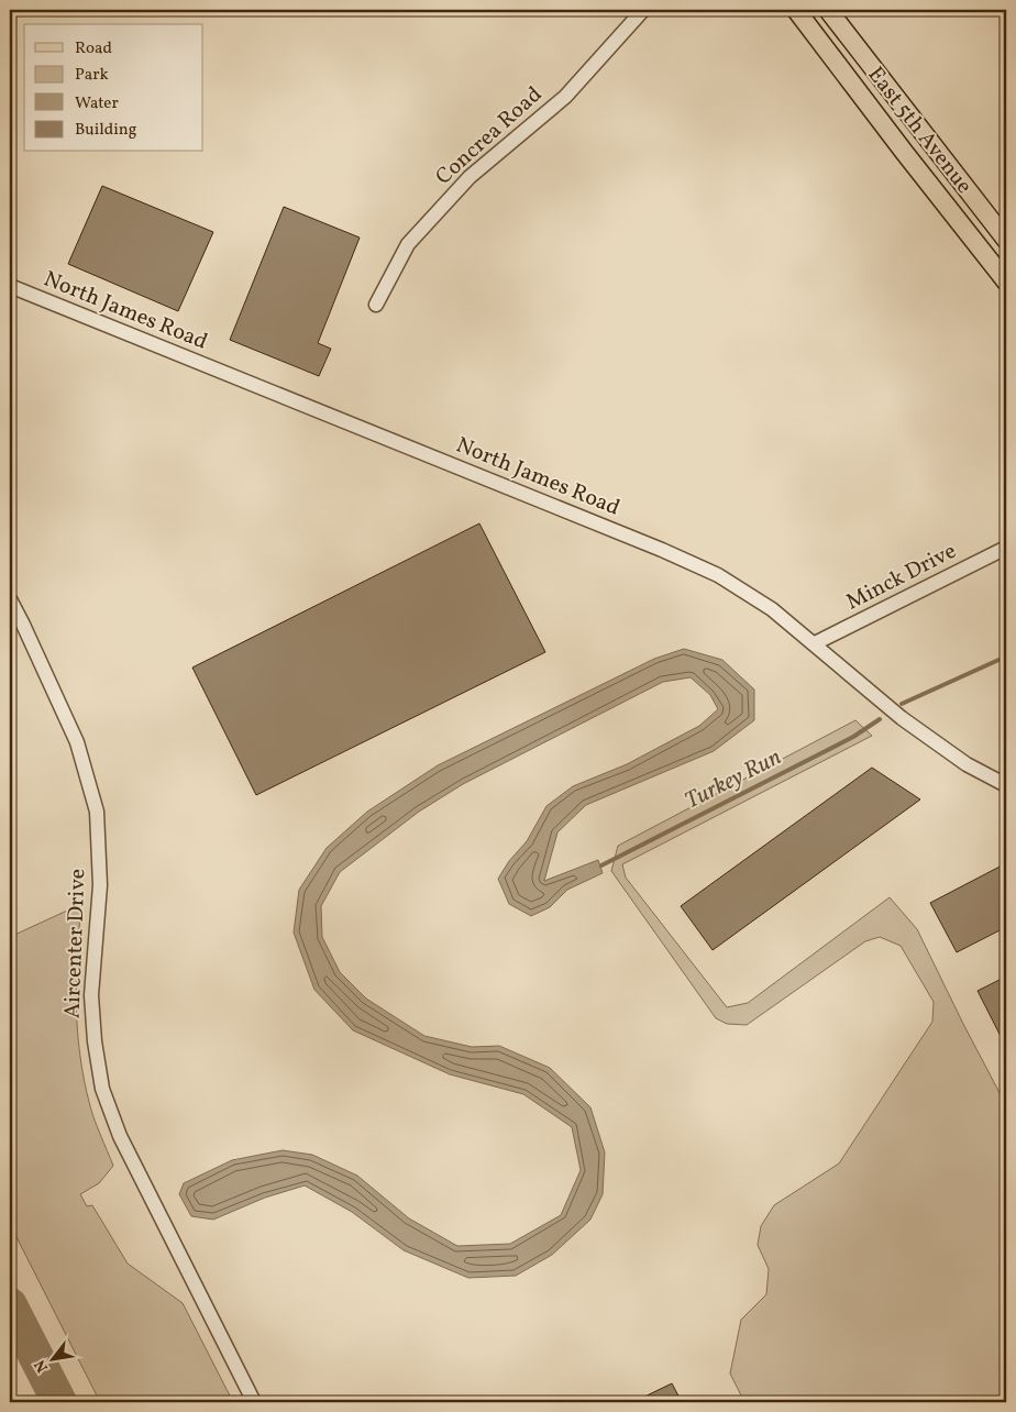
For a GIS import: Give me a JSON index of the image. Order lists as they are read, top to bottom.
{
  "streets": {
    "main road": ["East 5th Avenue"],
    "street": [
      "Concrea Road",
      "North James Road",
      "Minck Drive",
      "Aircenter Drive"
    ]
  },
  "crossings": [
    ["North James Road", "Minck Drive"]
  ],
  "water": ["Turkey Run"],
  "legend": [
    "Road",
    "Park",
    "Water",
    "Building"
  ],
  "north": "bottom left"
}
